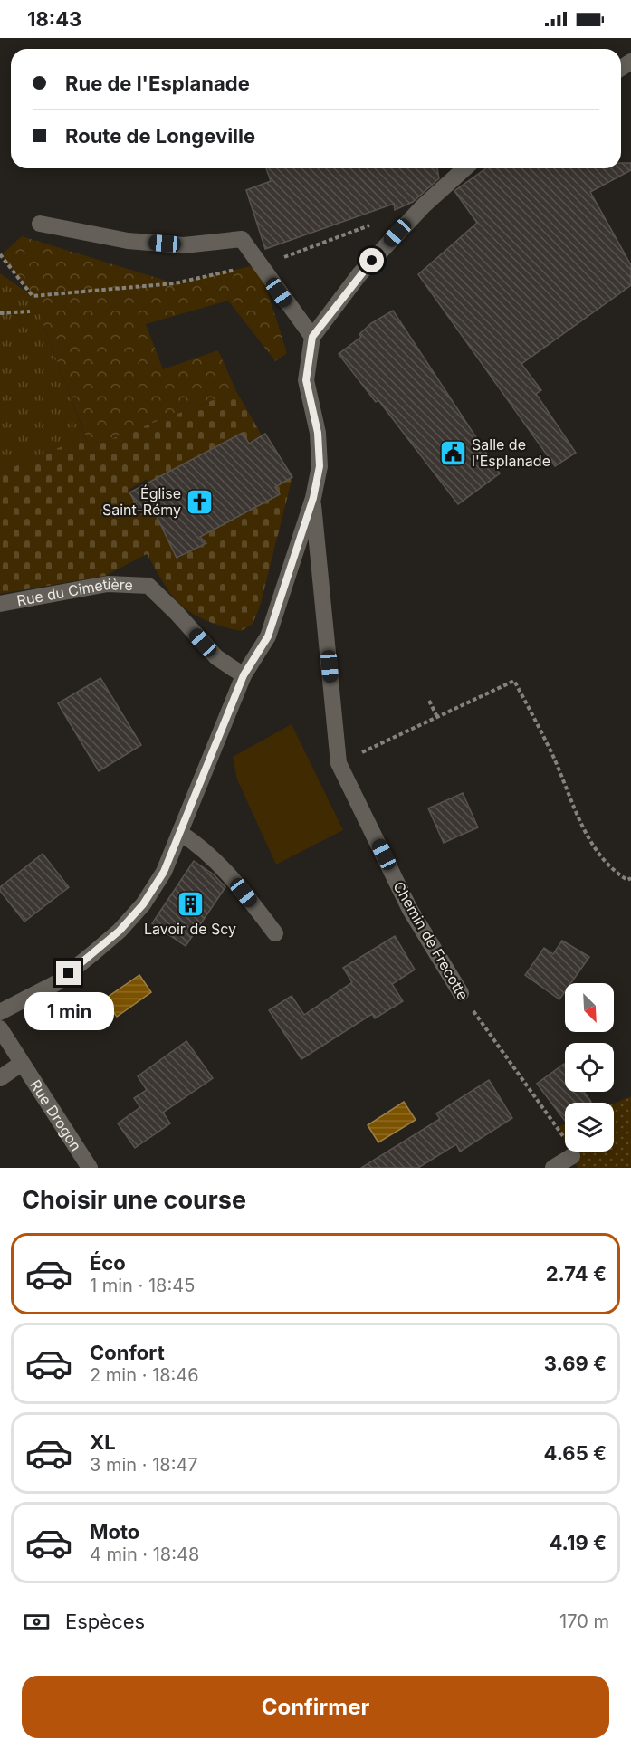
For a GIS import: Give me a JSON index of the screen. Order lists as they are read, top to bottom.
{
  "streets": {
    "street": ["Rue du Cimetière", "Chemin de Frecotte", "Rue Drogon"]
  },
  "places": {
    "public building": ["Salle de l'Esplanade"],
    "church": ["Église Saint-Rémy"],
    "building": ["Lavoir de Scy"]
  },
  "north": "bottom right",
  "page": {
    "status": "18:43",
    "banner": ["Rue de l'Esplanade", "Route de Longeville"],
    "bubble": "1 min",
    "heading": "Choisir une course",
    "list": [
      {
        "name": "Éco",
        "note": "1 min · 18:45",
        "value": "2.74 €"
      },
      {
        "name": "Confort",
        "note": "2 min · 18:46",
        "value": "3.69 €"
      },
      {
        "name": "XL",
        "note": "3 min · 18:47",
        "value": "4.65 €"
      },
      {
        "name": "Moto",
        "note": "4 min · 18:48",
        "value": "4.19 €"
      }
    ],
    "pay": ["Espèces", "170 m"],
    "buttons": "Confirmer"
  }
}
